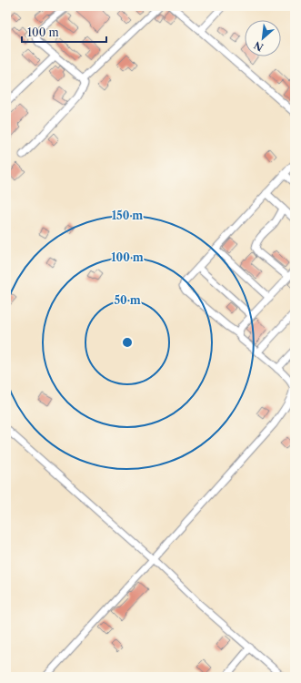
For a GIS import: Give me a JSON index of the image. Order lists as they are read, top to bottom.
{
  "scale_bar": "100 m",
  "north": "bottom left",
  "rings": ["150 m", "100 m", "50 m"]
}
